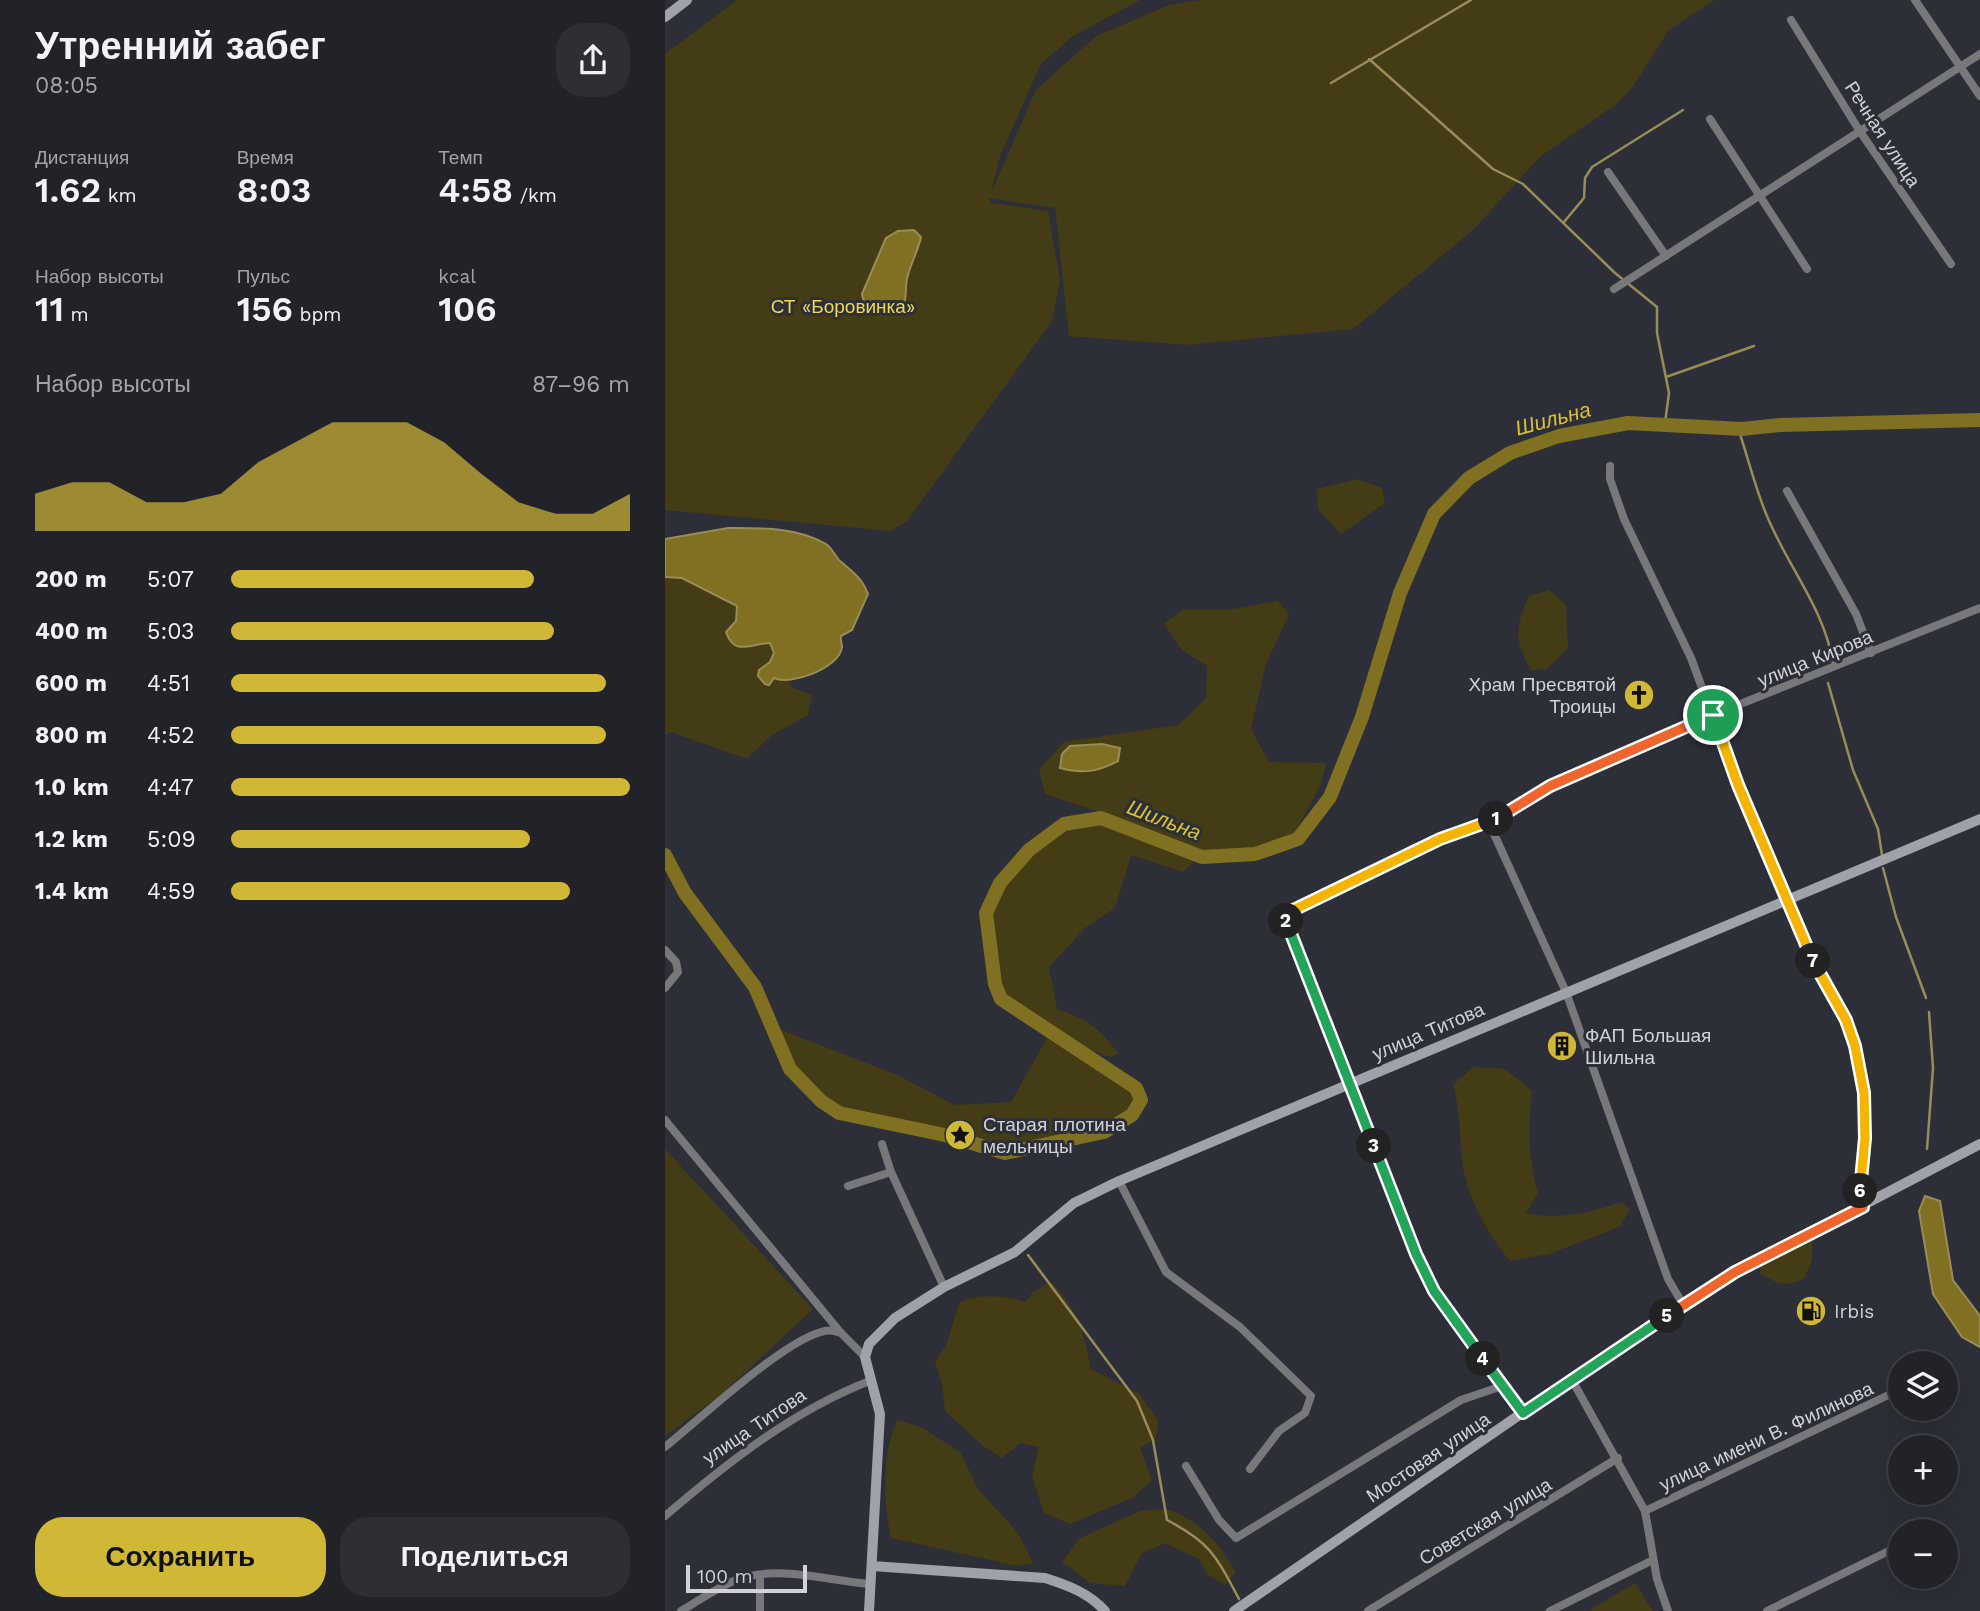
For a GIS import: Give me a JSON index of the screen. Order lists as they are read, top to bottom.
{
  "streets": {
    "street": [
      "Речная улица",
      "улица Кирова",
      "улица Титова",
      "улица имени В. Филинова",
      "Мостовая улица",
      "Советская улица"
    ]
  },
  "crossings": [
    ["улица Кирова", "улица Титова"]
  ],
  "water": ["Шильна"],
  "parks": ["СТ «Боровинка»"],
  "places": {
    "church": ["Храм Пресвятой Троицы"],
    "building": ["ФАП Большая Шильна"],
    "place": ["Старая плотина мельницы"],
    "fuel station": ["Irbis"]
  },
  "scale_bar": "100 m",
  "page": {
    "heading": ["Утренний забег", "08:05"],
    "stats": [
      ["Дистанция", "1.62 km"],
      ["Время", "8:03"],
      ["Темп", "4:58 /km"],
      ["Набор высоты", "11 m"],
      ["Пульс", "156 bpm"],
      ["kcal", "106"]
    ],
    "chart": ["Набор высоты", "87–96 m"],
    "list": [
      {
        "name": "200 m",
        "note": "5:07"
      },
      {
        "name": "400 m",
        "note": "5:03"
      },
      {
        "name": "600 m",
        "note": "4:51"
      },
      {
        "name": "800 m",
        "note": "4:52"
      },
      {
        "name": "1.0 km",
        "note": "4:47"
      },
      {
        "name": "1.2 km",
        "note": "5:09"
      },
      {
        "name": "1.4 km",
        "note": "4:59"
      }
    ],
    "pins": [
      "1",
      "2",
      "7",
      "3",
      "6",
      "5",
      "4"
    ],
    "map_buttons": ["+", "−"],
    "buttons": ["Сохранить", "Поделиться"],
    "scale": "100 m"
  }
}
